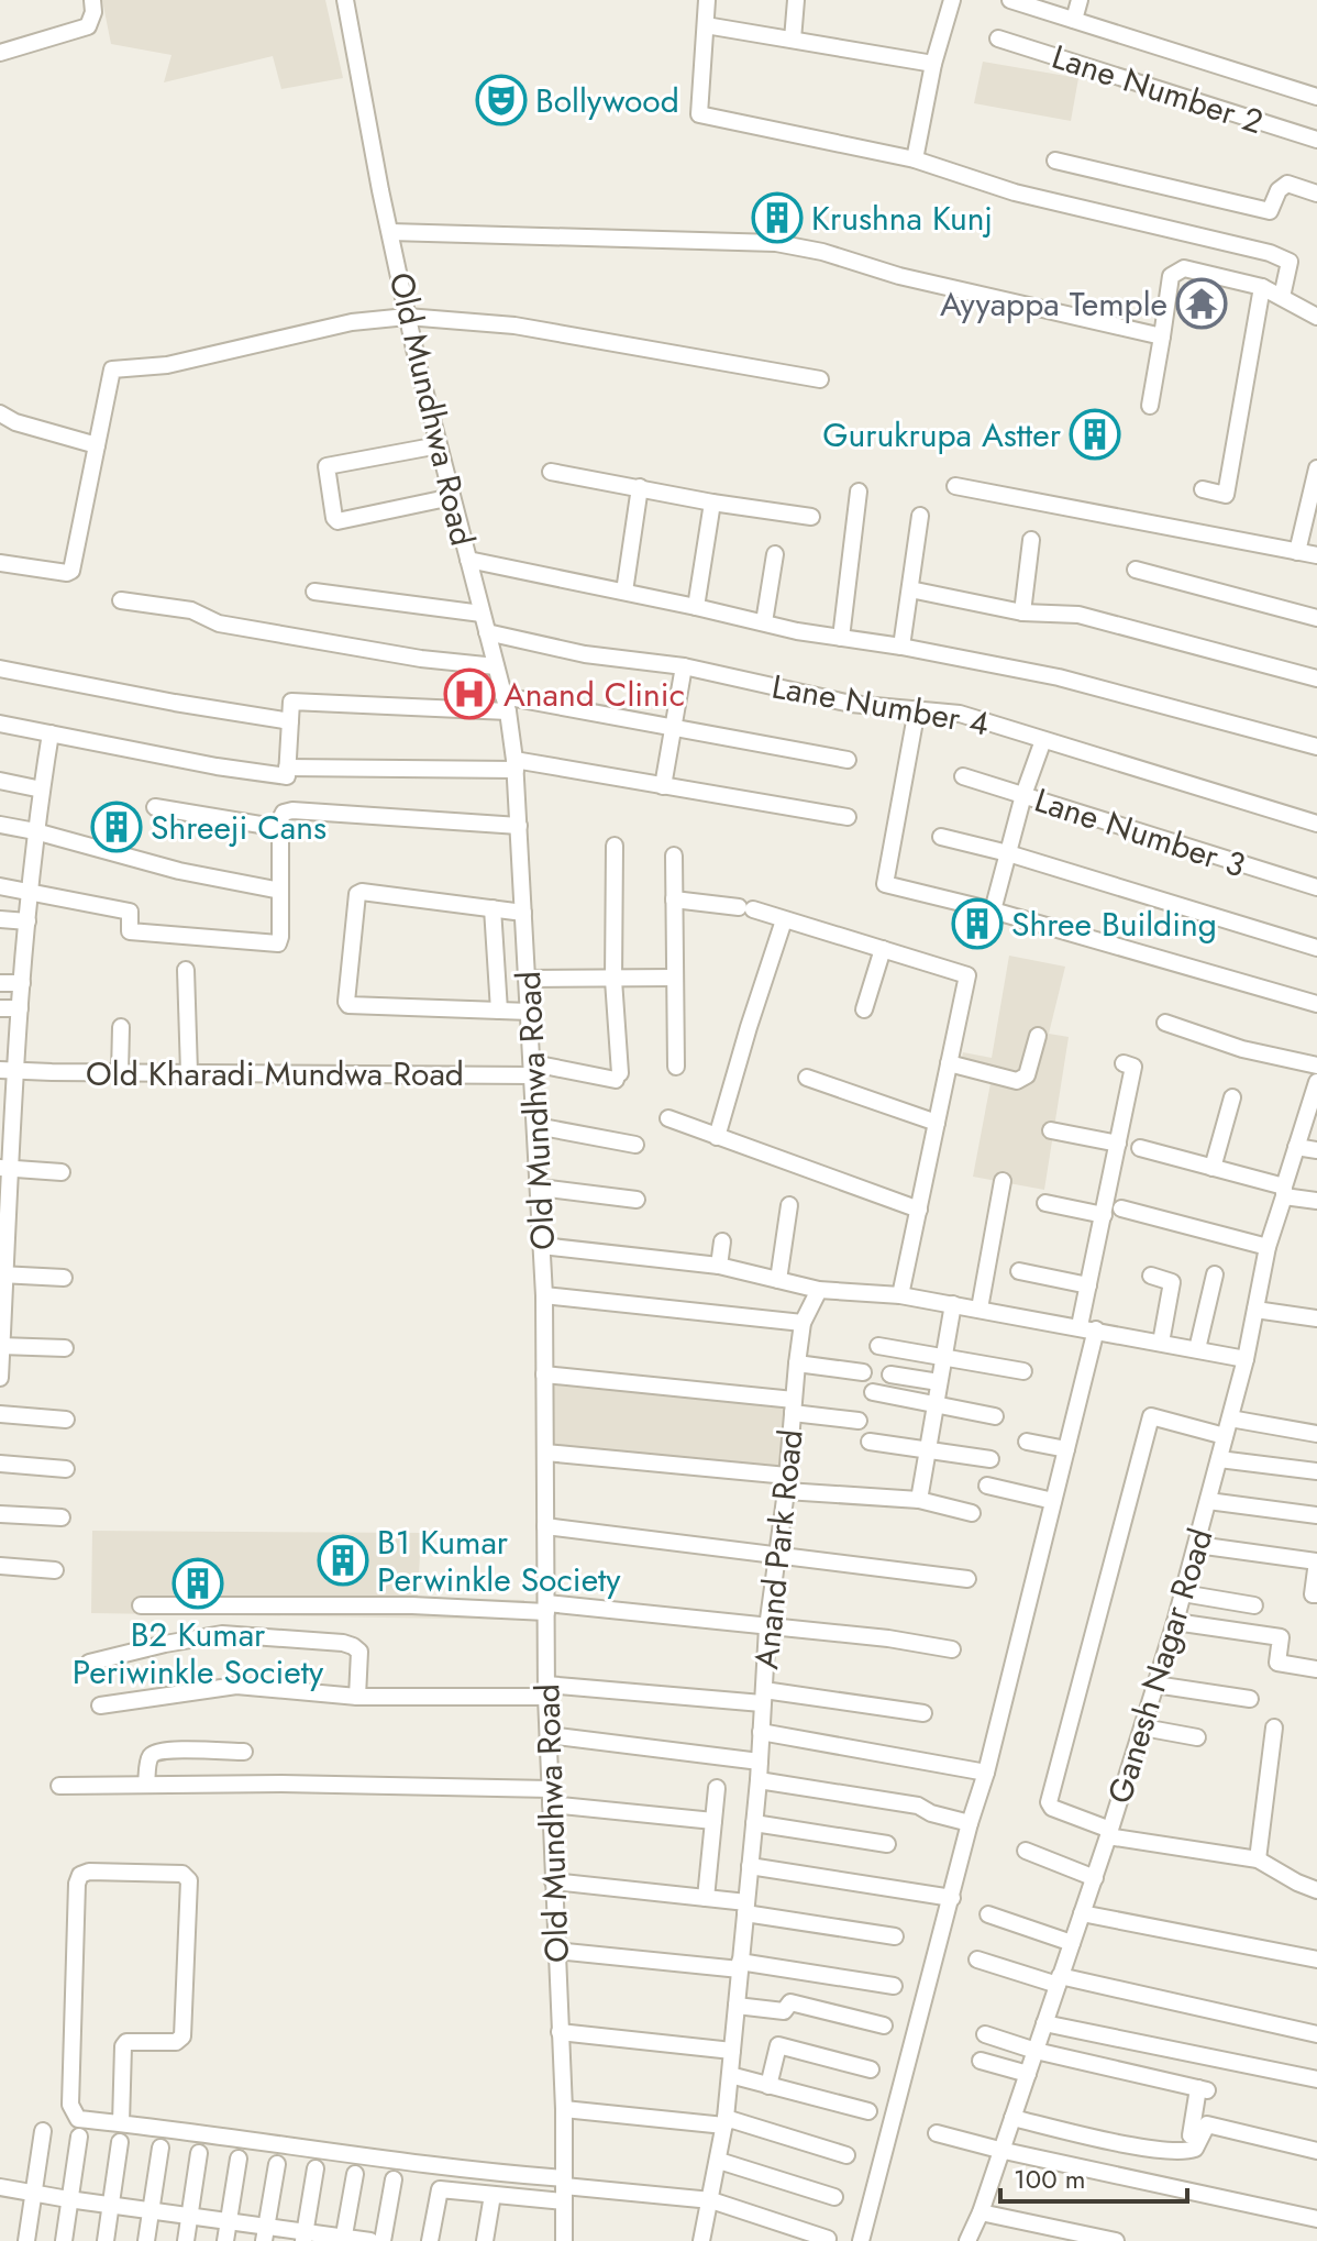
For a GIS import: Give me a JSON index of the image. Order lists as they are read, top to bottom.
{
  "streets": {
    "street": [
      "Lane Number 2",
      "Old Mundhwa Road",
      "Lane Number 4",
      "Lane Number 3",
      "Old Kharadi Mundwa Road",
      "Anand Park Road",
      "Ganesh Nagar Road"
    ]
  },
  "crossings": [
    ["Old Mundhwa Road", "Lane Number 4"],
    ["Old Mundhwa Road", "Old Kharadi Mundwa Road"]
  ],
  "places": {
    "theatre": ["Bollywood"],
    "building": [
      "Krushna Kunj",
      "Gurukrupa Astter",
      "Shreeji Cans",
      "Shree Building",
      "B1 Kumar Perwinkle Society",
      "B2 Kumar Periwinkle Society"
    ],
    "temple": ["Ayyappa Temple"],
    "hospital": ["Anand Clinic"]
  },
  "scale_bar": "100 m"
}
